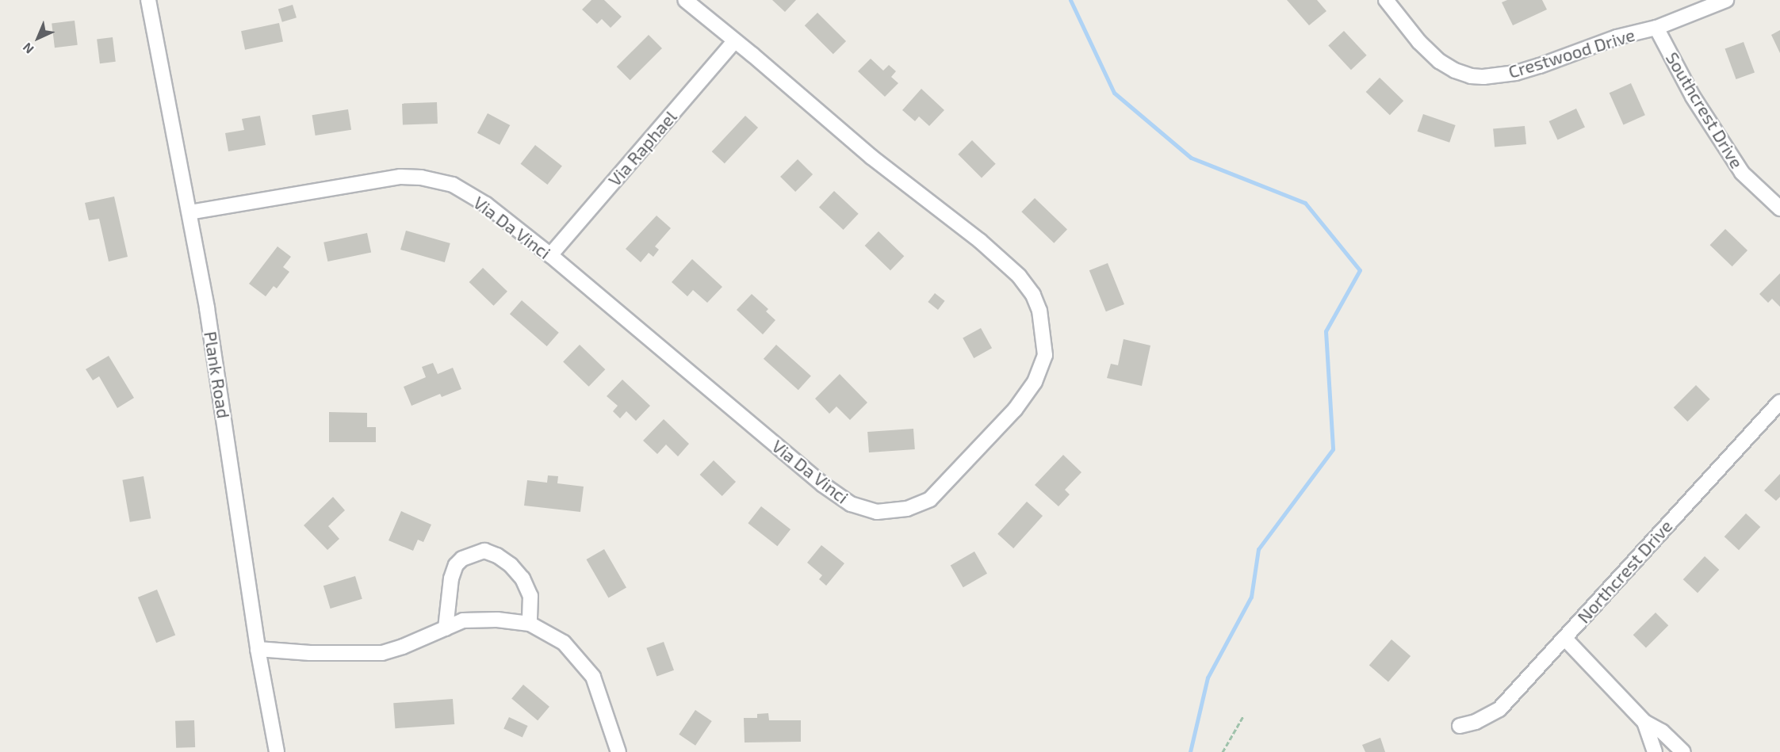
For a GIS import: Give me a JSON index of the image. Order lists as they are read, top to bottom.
{
  "streets": {
    "street": [
      "Crestwood Drive",
      "Southcrest Drive",
      "Via Raphael",
      "Via Da Vinci",
      "Plank Road",
      "Northcrest Drive"
    ]
  },
  "crossings": [
    ["Crestwood Drive", "Southcrest Drive"],
    ["Via Raphael", "Via Da Vinci"],
    ["Via Da Vinci", "Plank Road"]
  ],
  "north": "bottom left"
}
